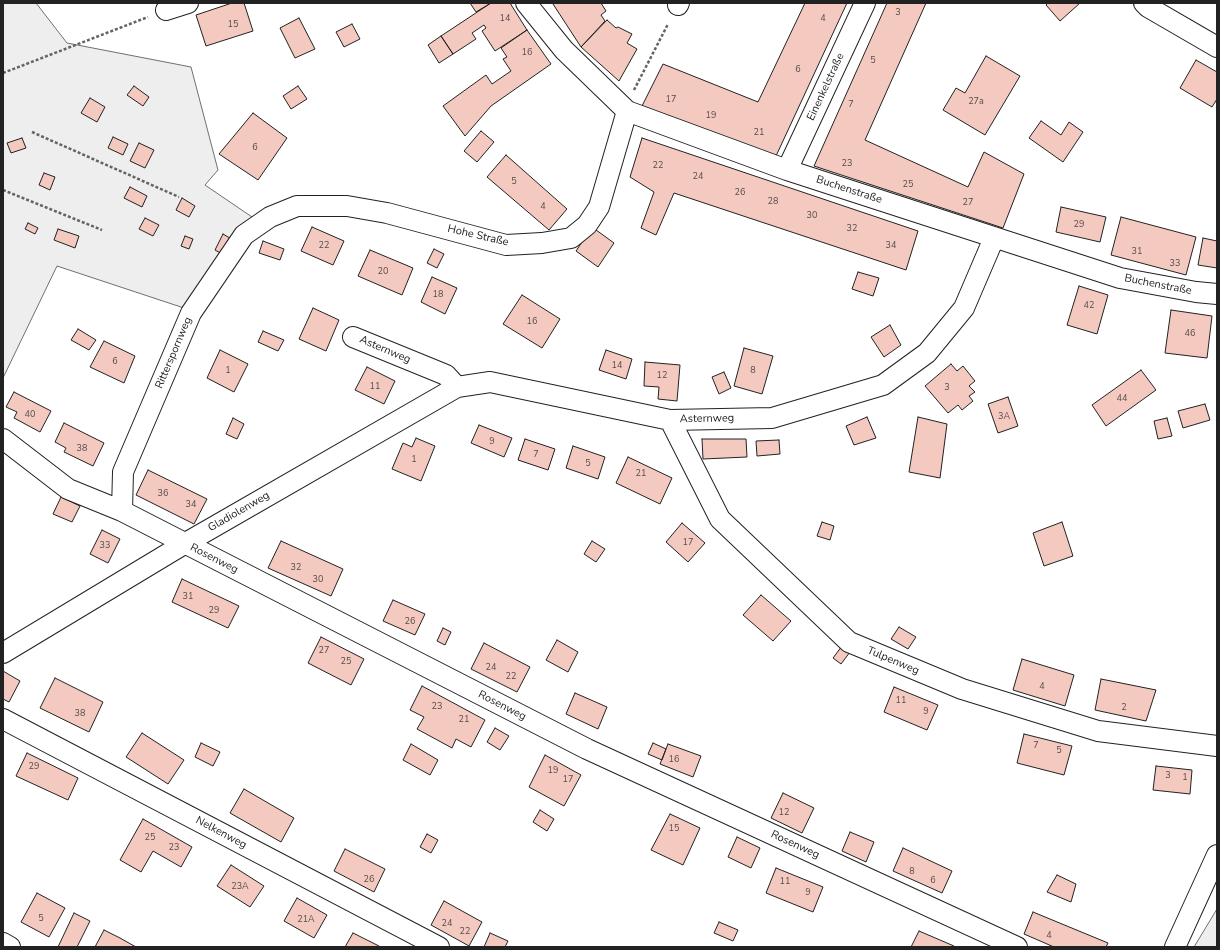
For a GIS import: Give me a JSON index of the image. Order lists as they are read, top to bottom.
{
  "streets": {
    "street": [
      "Einenkelstraße",
      "Buchenstraße",
      "Hohe Straße",
      "Asternweg",
      "Ritterspornweg",
      "Gladiolenweg",
      "Rosenweg",
      "Tulpenweg",
      "Nelkenweg"
    ]
  },
  "crossings": [
    ["Einenkelstraße", "Buchenstraße"],
    ["Buchenstraße", "Hohe Straße"],
    ["Buchenstraße", "Asternweg"],
    ["Hohe Straße", "Ritterspornweg"],
    ["Asternweg", "Gladiolenweg"],
    ["Asternweg", "Tulpenweg"],
    ["Ritterspornweg", "Rosenweg"],
    ["Gladiolenweg", "Rosenweg"]
  ],
  "house_numbers": [
    "3",
    "14",
    "4",
    "15",
    "16",
    "5",
    "6",
    "17",
    "27a",
    "7",
    "19",
    "21",
    "6",
    "23",
    "22",
    "24",
    "5",
    "25",
    "26",
    "28",
    "27",
    "4",
    "30",
    "29",
    "32",
    "22",
    "34",
    "31",
    "33",
    "20",
    "18",
    "42",
    "16",
    "46",
    "6",
    "14",
    "1",
    "8",
    "12",
    "11",
    "3",
    "44",
    "40",
    "3A",
    "9",
    "38",
    "7",
    "1",
    "5",
    "21",
    "36",
    "34",
    "17",
    "33",
    "32",
    "30",
    "31",
    "29",
    "26",
    "27",
    "25",
    "24",
    "22",
    "4",
    "11",
    "23",
    "2",
    "9",
    "38",
    "21",
    "7",
    "5",
    "16",
    "29",
    "19",
    "3",
    "1",
    "17",
    "12",
    "15",
    "25",
    "23",
    "8",
    "26",
    "6",
    "11",
    "23A",
    "9",
    "5",
    "21A",
    "24",
    "22",
    "4"
  ]
}
